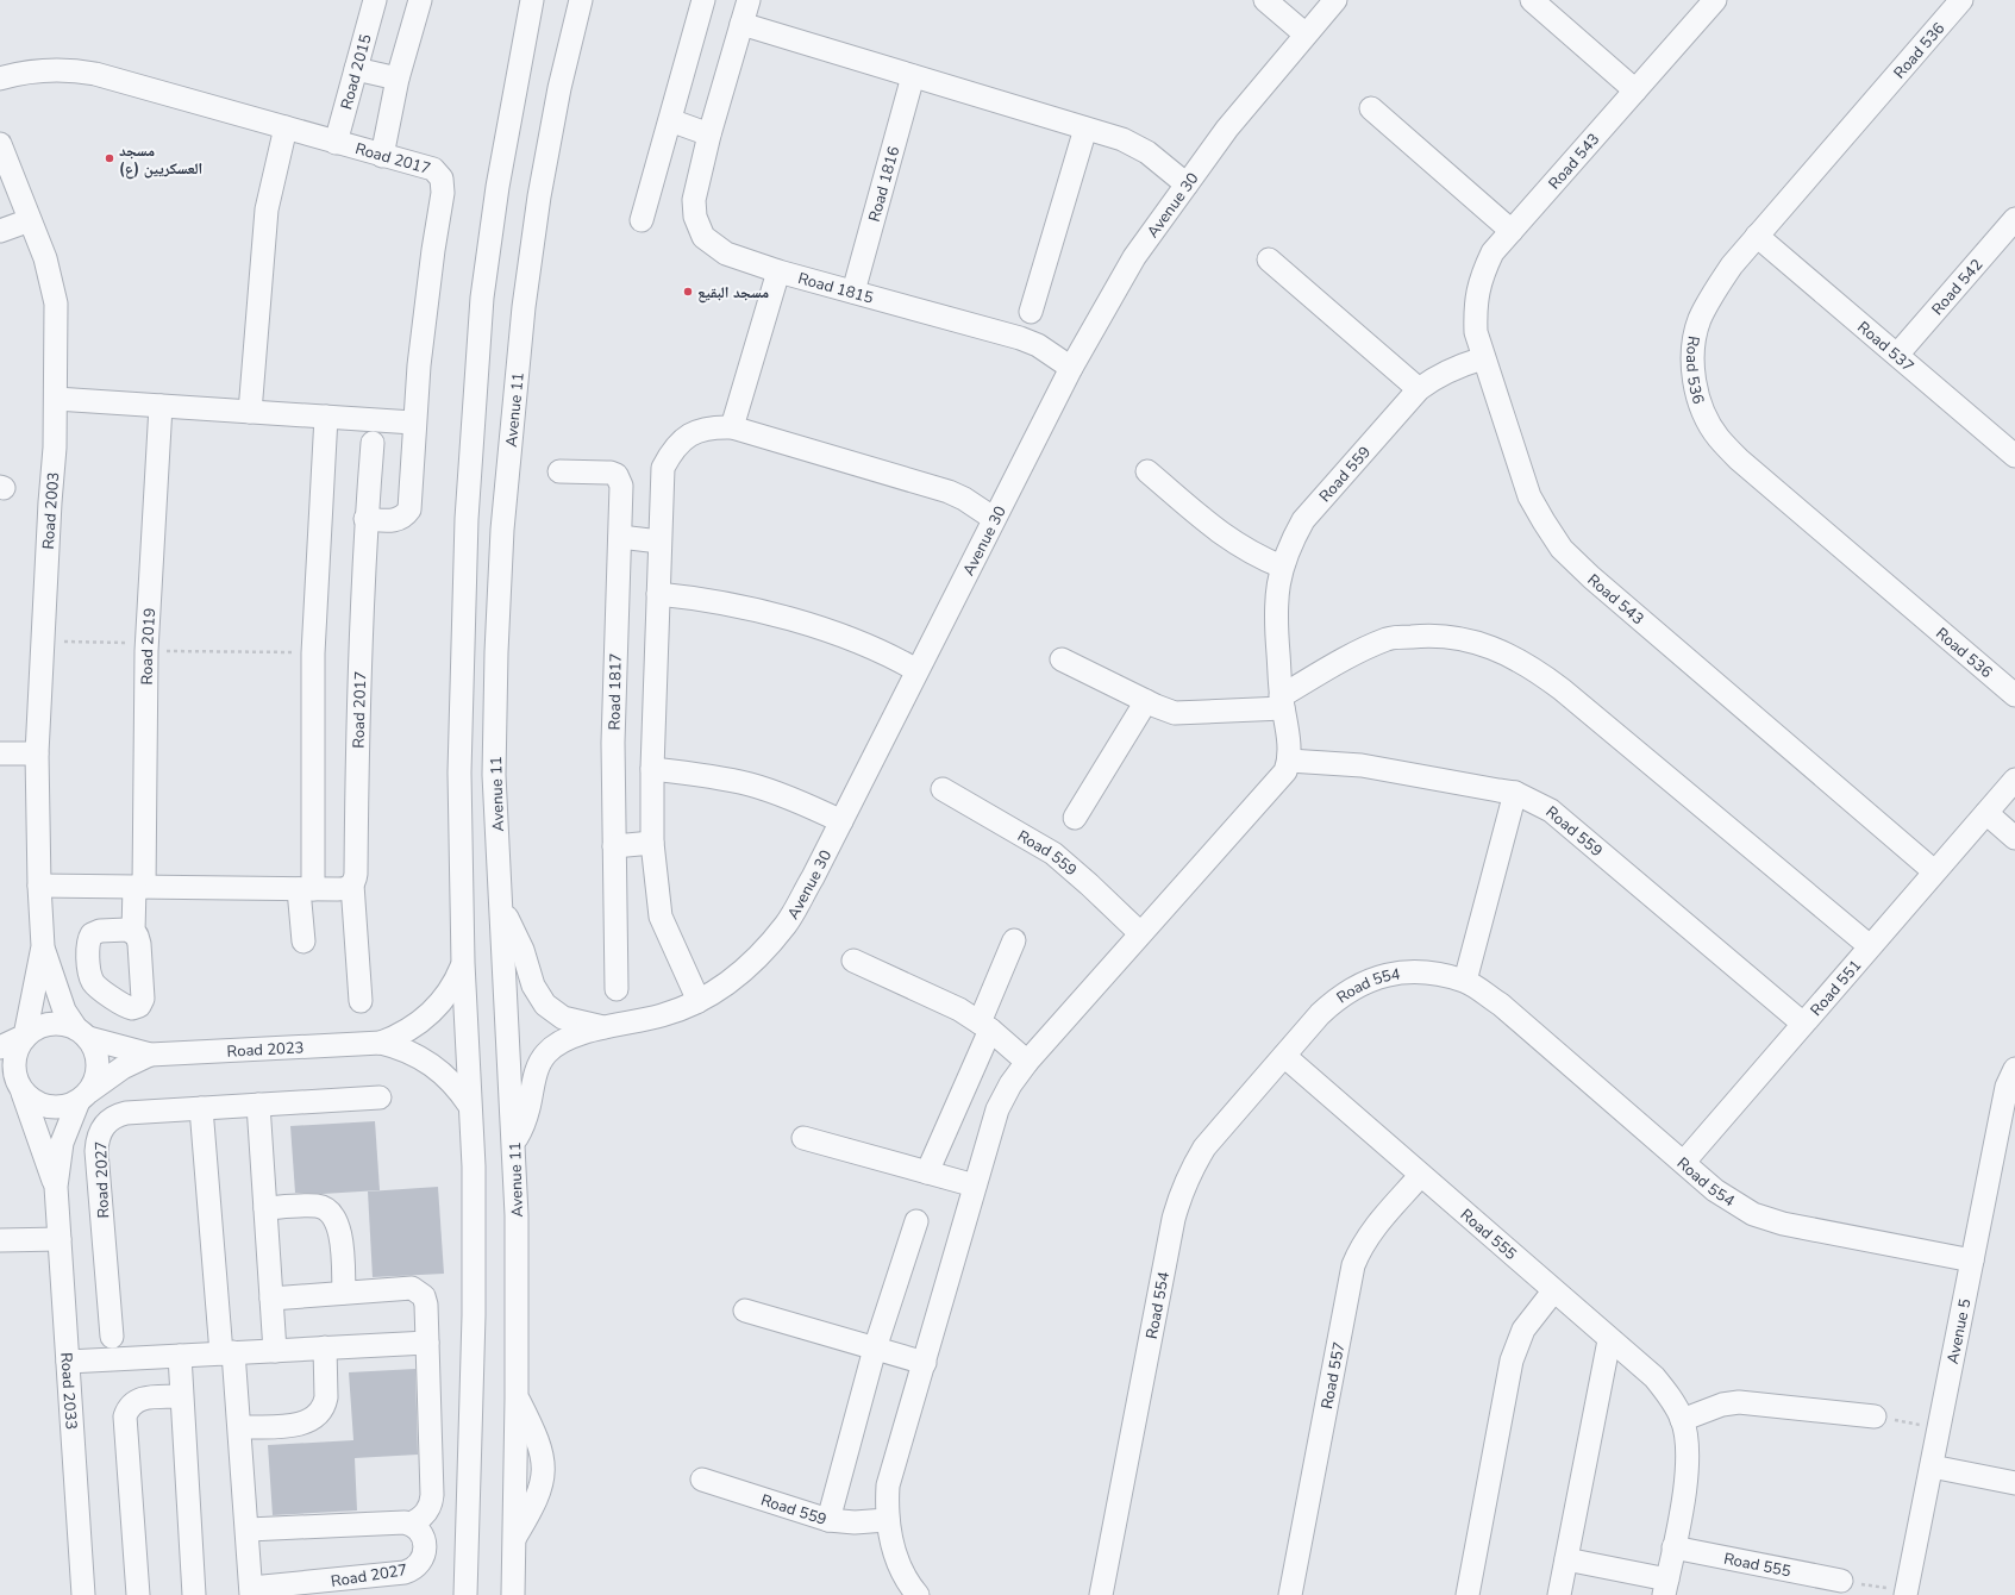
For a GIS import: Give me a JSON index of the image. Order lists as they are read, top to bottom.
{
  "streets": {
    "street": [
      "Road 536",
      "Road 2015",
      "Road 2017",
      "Road 543",
      "Road 1816",
      "Avenue 30",
      "Road 1815",
      "Road 542",
      "Road 537",
      "Avenue 11",
      "Road 559",
      "Road 2003",
      "Road 2019",
      "Road 1817",
      "Road 551",
      "Road 554",
      "Road 2023",
      "Road 2027",
      "Road 555",
      "Avenue 5",
      "Road 557",
      "Road 2033"
    ]
  },
  "crossings": [
    ["Road 536", "Road 537"],
    ["Road 2015", "Road 2017"],
    ["Road 543", "Road 559"],
    ["Road 543", "Road 551"],
    ["Road 1816", "Road 1815"],
    ["Avenue 30", "Road 1815"],
    ["Avenue 30", "Avenue 11"],
    ["Road 542", "Road 537"],
    ["Road 559", "Road 551"],
    ["Road 551", "Road 554"],
    ["Road 554", "Road 555"],
    ["Road 554", "Avenue 5"],
    ["Road 2023", "Road 2033"],
    ["Road 555", "Road 557"]
  ],
  "places": ["مسجد العسكريين (ع)", "مسجد البقيع"]
}
